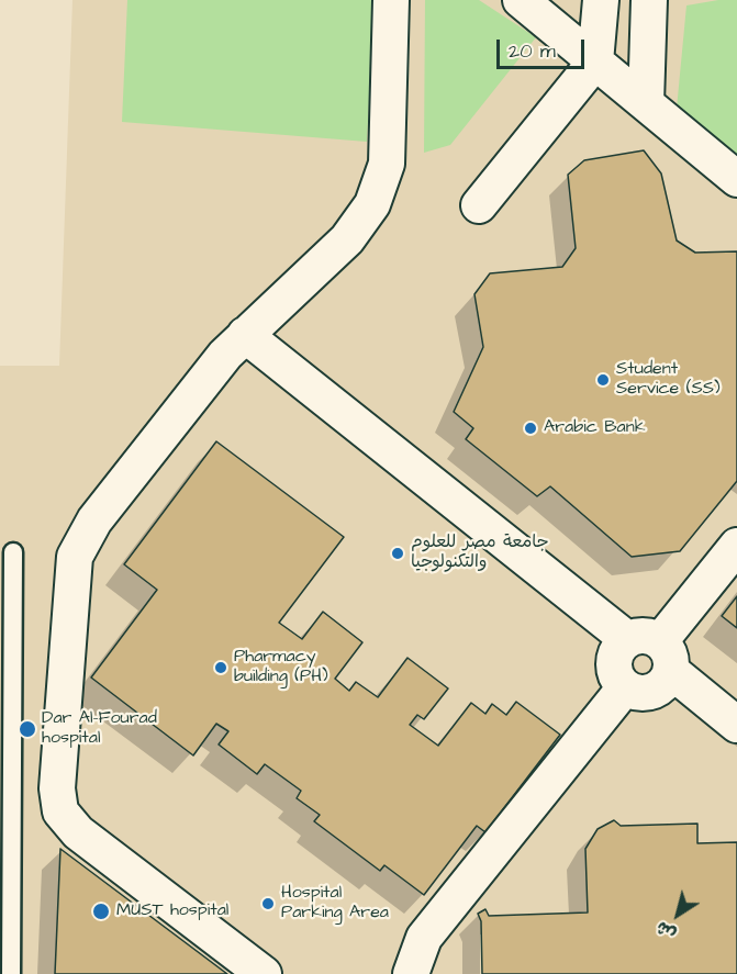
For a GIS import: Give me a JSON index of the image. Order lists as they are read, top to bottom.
{
  "places": [
    "Student Service (SS)",
    "Arabic Bank",
    "جامعة مصر للعلوم والتكنولوجيا",
    "Pharmacy building (PH)",
    "Dar Al-Fourad hospital",
    "Hospital Parking Area",
    "MUST hospital"
  ],
  "scale_bar": "20 m",
  "north": "bottom left"
}
